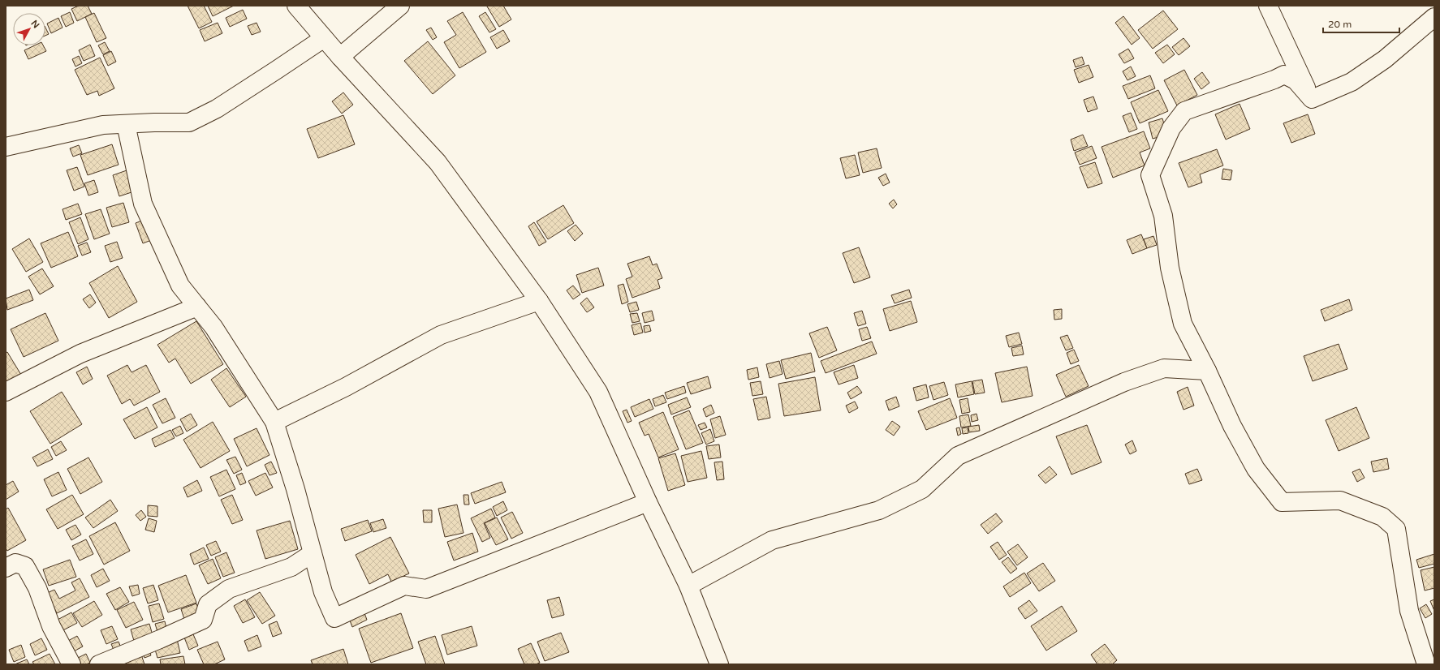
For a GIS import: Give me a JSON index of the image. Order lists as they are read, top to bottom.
{
  "scale_bar": "20 m",
  "north": "top right"
}
